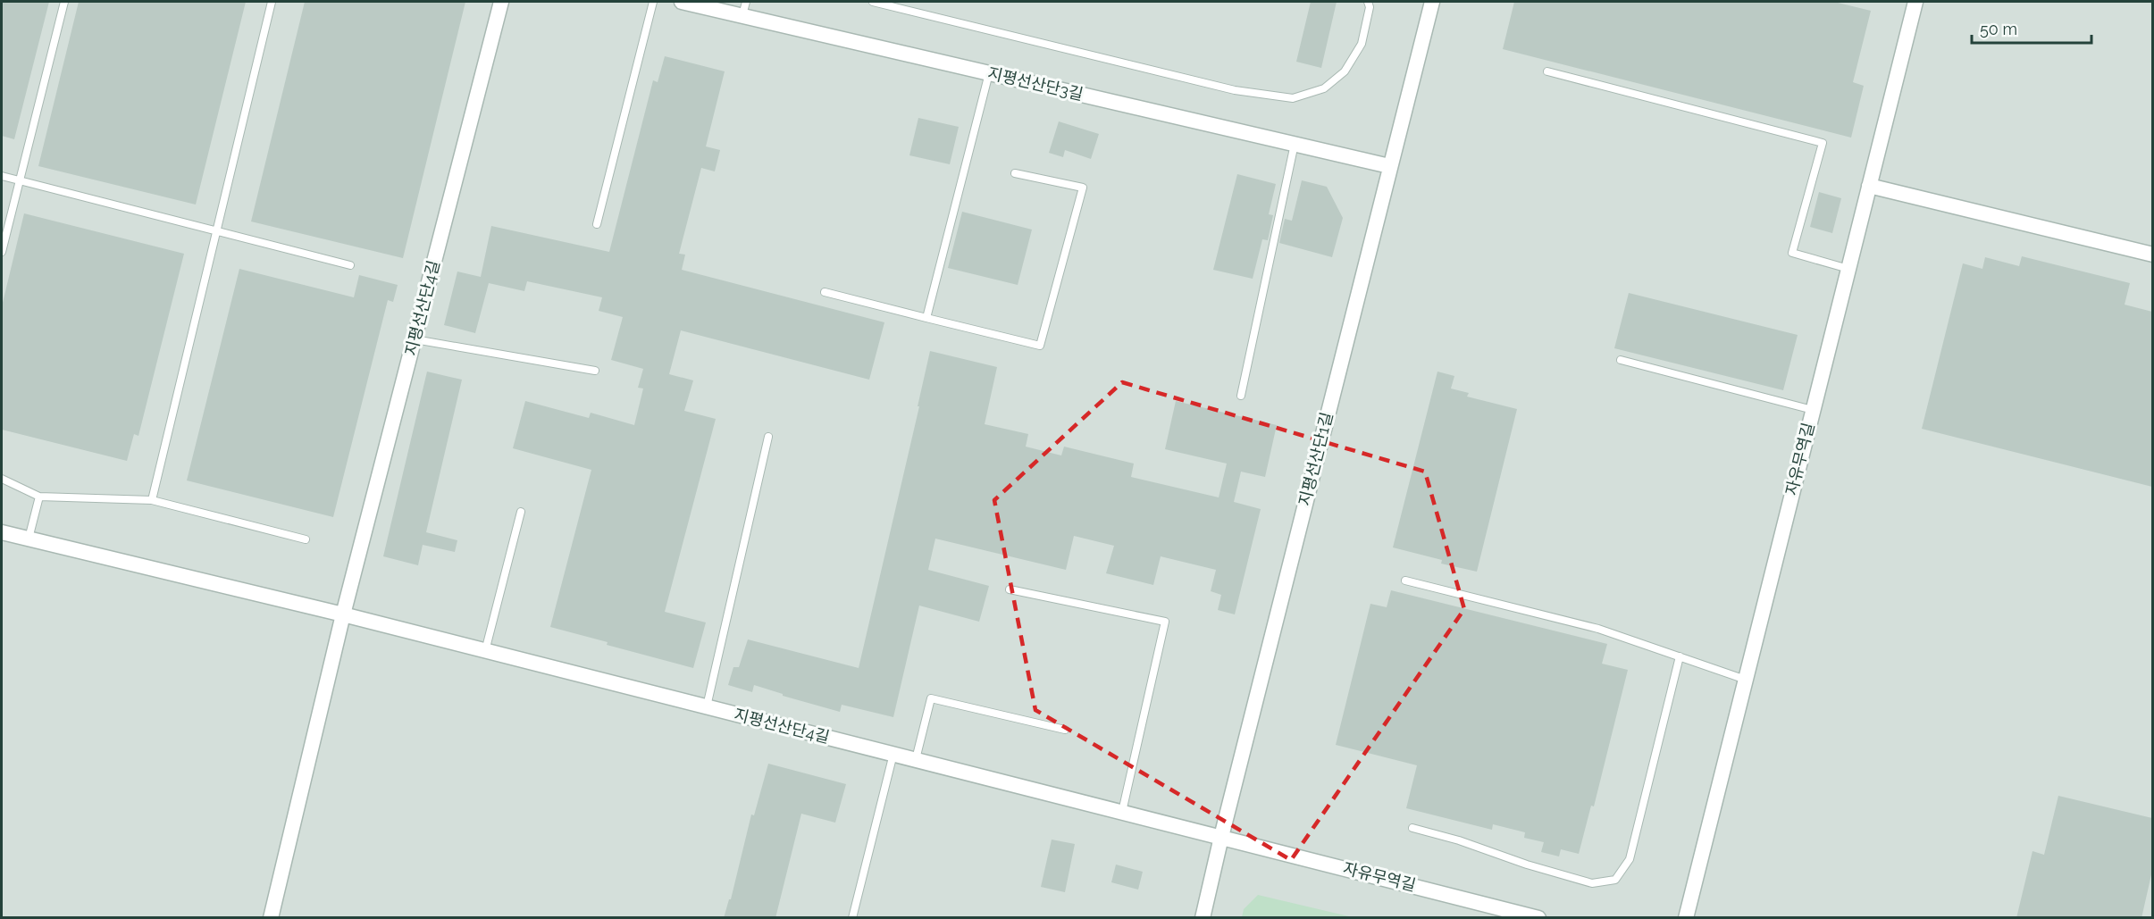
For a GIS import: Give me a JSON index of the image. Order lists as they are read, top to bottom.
{
  "streets": {
    "street": [
      "지평선산단3길",
      "지평선산단4길",
      "지평선산단1길",
      "자유무역길"
    ]
  },
  "crossings": [
    ["지평선산단3길", "지평선산단1길"],
    ["지평선산단4길", "지평선산단1길"],
    ["지평선산단4길", "자유무역길"],
    ["지평선산단1길", "자유무역길"]
  ],
  "scale_bar": "50 m"
}
